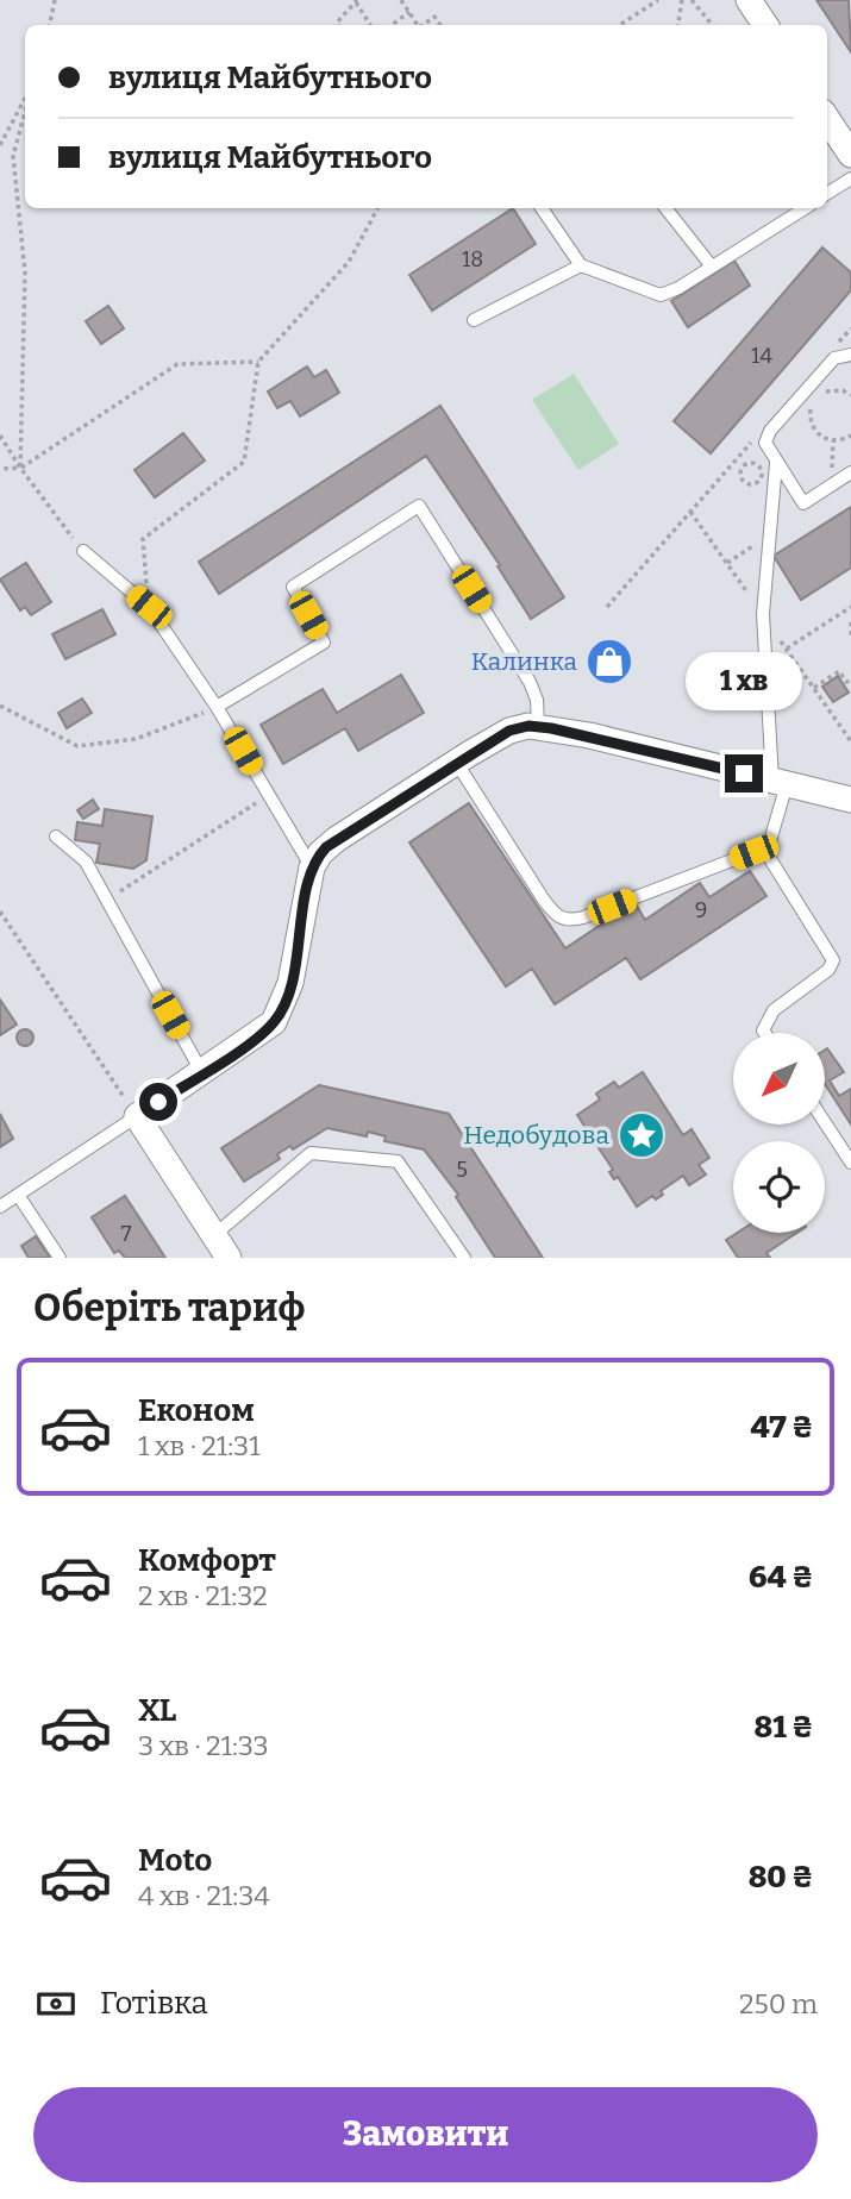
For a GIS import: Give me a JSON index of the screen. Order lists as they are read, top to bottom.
{
  "places": {
    "shop": ["Калинка"],
    "place": ["Недобудова"]
  },
  "house_numbers": [
    "18",
    "14",
    "9",
    "5",
    "7"
  ],
  "north": "bottom left",
  "page": {
    "banner": ["вулиця Майбутнього", "вулиця Майбутнього"],
    "bubble": "1 хв",
    "heading": "Оберіть тариф",
    "list": [
      {
        "name": "Економ",
        "note": "1 хв · 21:31",
        "value": "47 ₴"
      },
      {
        "name": "Комфорт",
        "note": "2 хв · 21:32",
        "value": "64 ₴"
      },
      {
        "name": "XL",
        "note": "3 хв · 21:33",
        "value": "81 ₴"
      },
      {
        "name": "Moto",
        "note": "4 хв · 21:34",
        "value": "80 ₴"
      }
    ],
    "pay": ["Готівка", "250 m"],
    "buttons": "Замовити"
  }
}
